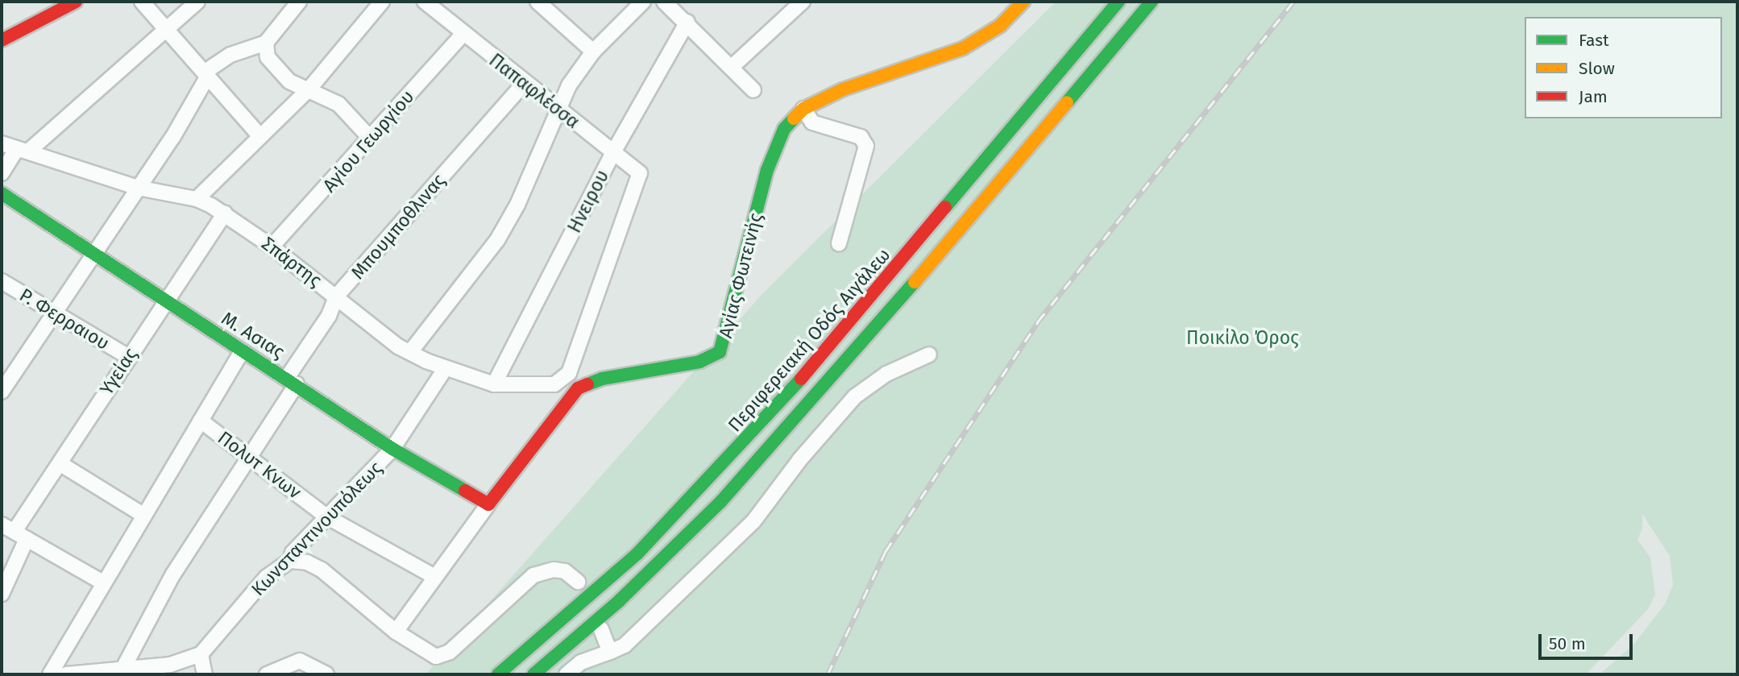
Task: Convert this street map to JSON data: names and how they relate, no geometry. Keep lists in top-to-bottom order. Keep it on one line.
{"streets":{"main road":["Αγίας Φωτεινής","Μ. Ασιας","Περιφερειακή Οδός Αιγάλεω"],"street":["Παπαφλέσσα","Αγίου Γεωργίου","Ηνειρου","Μπουμποθλινας","Σπάρτης","Ρ. Φερραιου","Υγείας","Πολυτ Κνων","Κωνσταντινουπόλεως"]},"crossings":[["Παπαφλέσσα","Αγίου Γεωργίου"],["Παπαφλέσσα","Ηνειρου"],["Παπαφλέσσα","Μπουμποθλινας"],["Παπαφλέσσα","Σπάρτης"],["Αγίου Γεωργίου","Σπάρτης"],["Ηνειρου","Σπάρτης"],["Μπουμποθλινας","Σπάρτης"],["Μπουμποθλινας","Μ. Ασιας"],["Μπουμποθλινας","Πολυτ Κνων"],["Σπάρτης","Υγείας"],["Σπάρτης","Κωνσταντινουπόλεως"],["Αγίας Φωτεινής","Μ. Ασιας"],["Αγίας Φωτεινής","Πολυτ Κνων"],["Ρ. Φερραιου","Υγείας"],["Μ. Ασιας","Υγείας"],["Μ. Ασιας","Κωνσταντινουπόλεως"],["Πολυτ Κνων","Κωνσταντινουπόλεως"]],"parks":["Ποικίλο Όρος"],"legend":["Fast","Slow","Jam"],"scale_bar":"50 m"}
